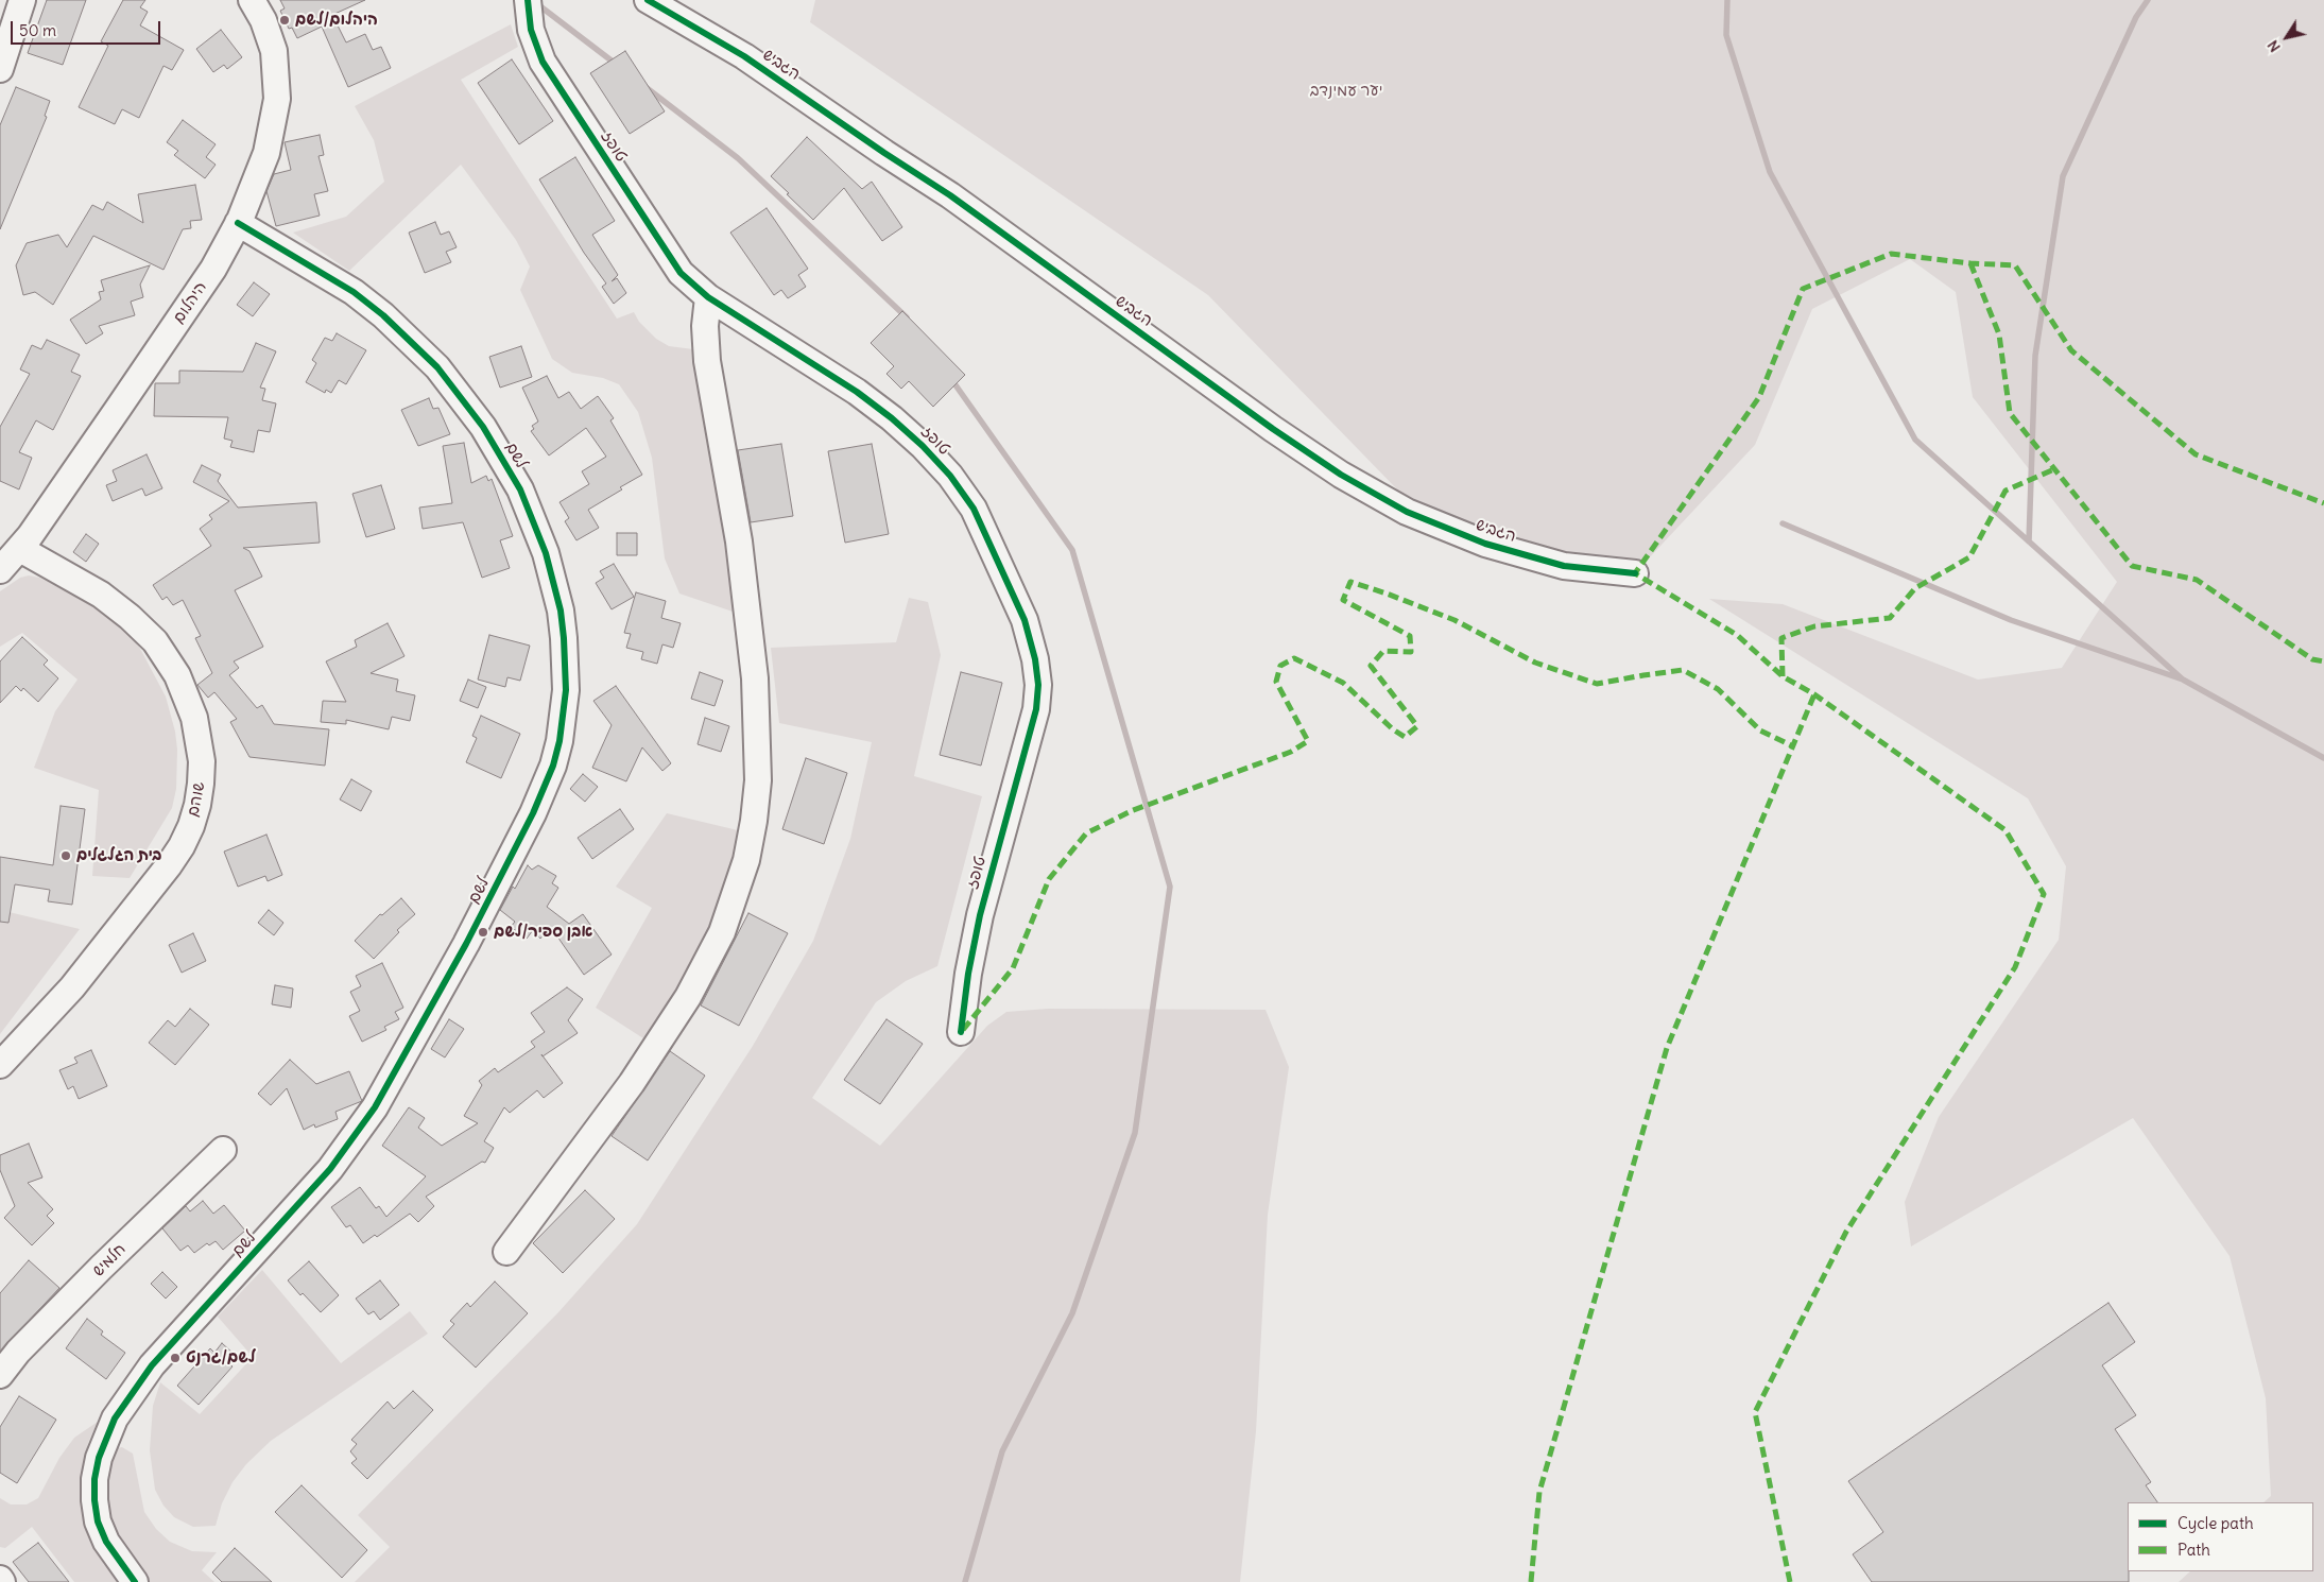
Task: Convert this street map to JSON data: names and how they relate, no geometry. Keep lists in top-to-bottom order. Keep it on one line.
{"streets":{"street":["הגביש","טופז","היהלום","לשם","שוהם","חלמיש"]},"crossings":[["היהלום","לשם"],["היהלום","שוהם"]],"parks":["יער עמינדב"],"places":["היהלום/לשם","בית הגלגלים","אבן ספיר/לשם","לשם/גרנט"],"legend":["Cycle path","Path"],"scale_bar":"50 m","north":"bottom left"}
